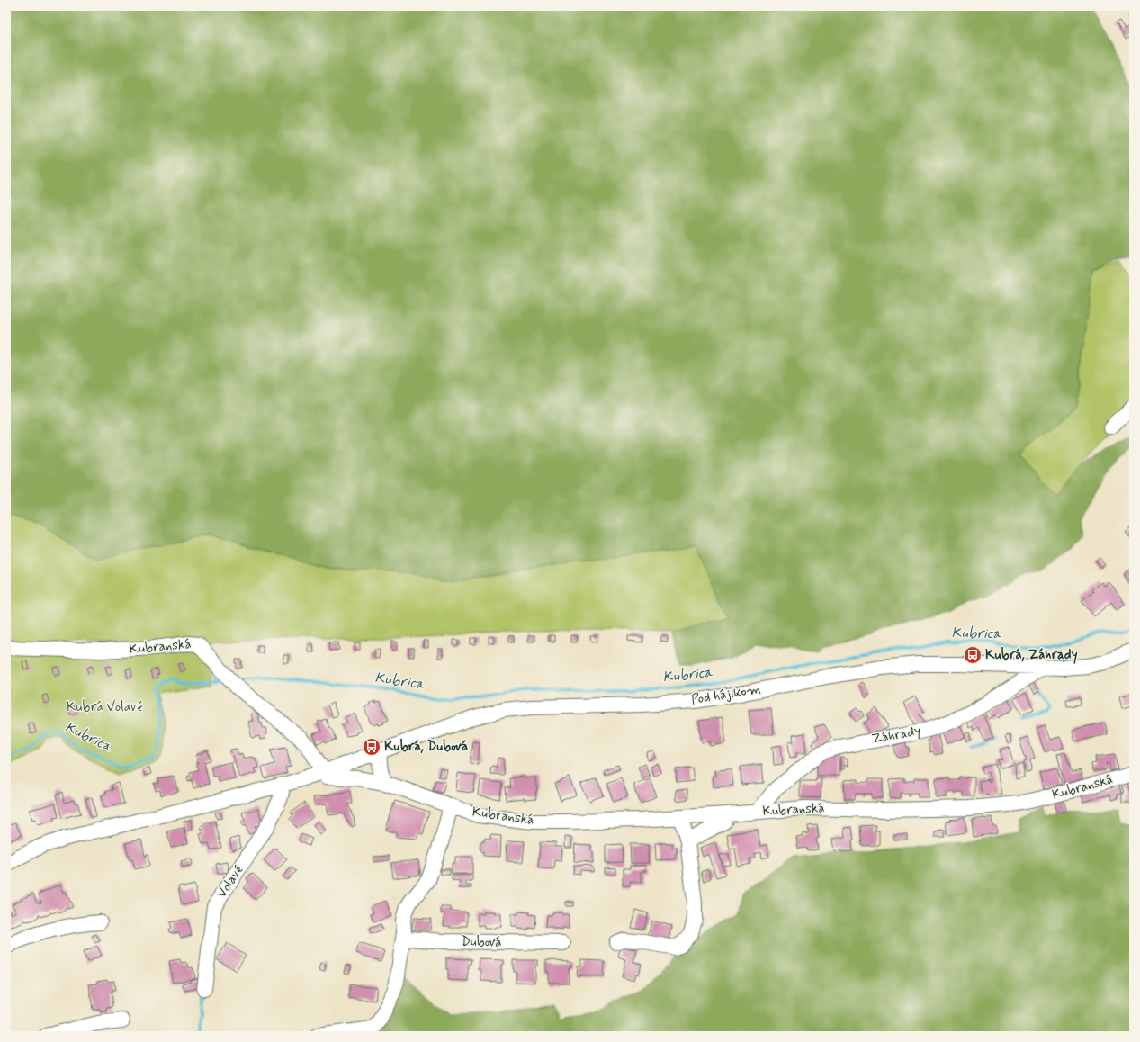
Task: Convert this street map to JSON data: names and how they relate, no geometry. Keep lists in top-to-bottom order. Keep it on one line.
{"streets":{"street":["Kubranská","Pod hájikom","Záhrady","Volavé","Dubová"]},"crossings":[["Kubranská","Pod hájikom"],["Kubranská","Záhrady"],["Pod hájikom","Záhrady"]],"water":["Kubrica"],"parks":["Kubrá Volavé"],"places":{"bus stop":["Kubrá, Záhrady","Kubrá, Dubová"]}}
